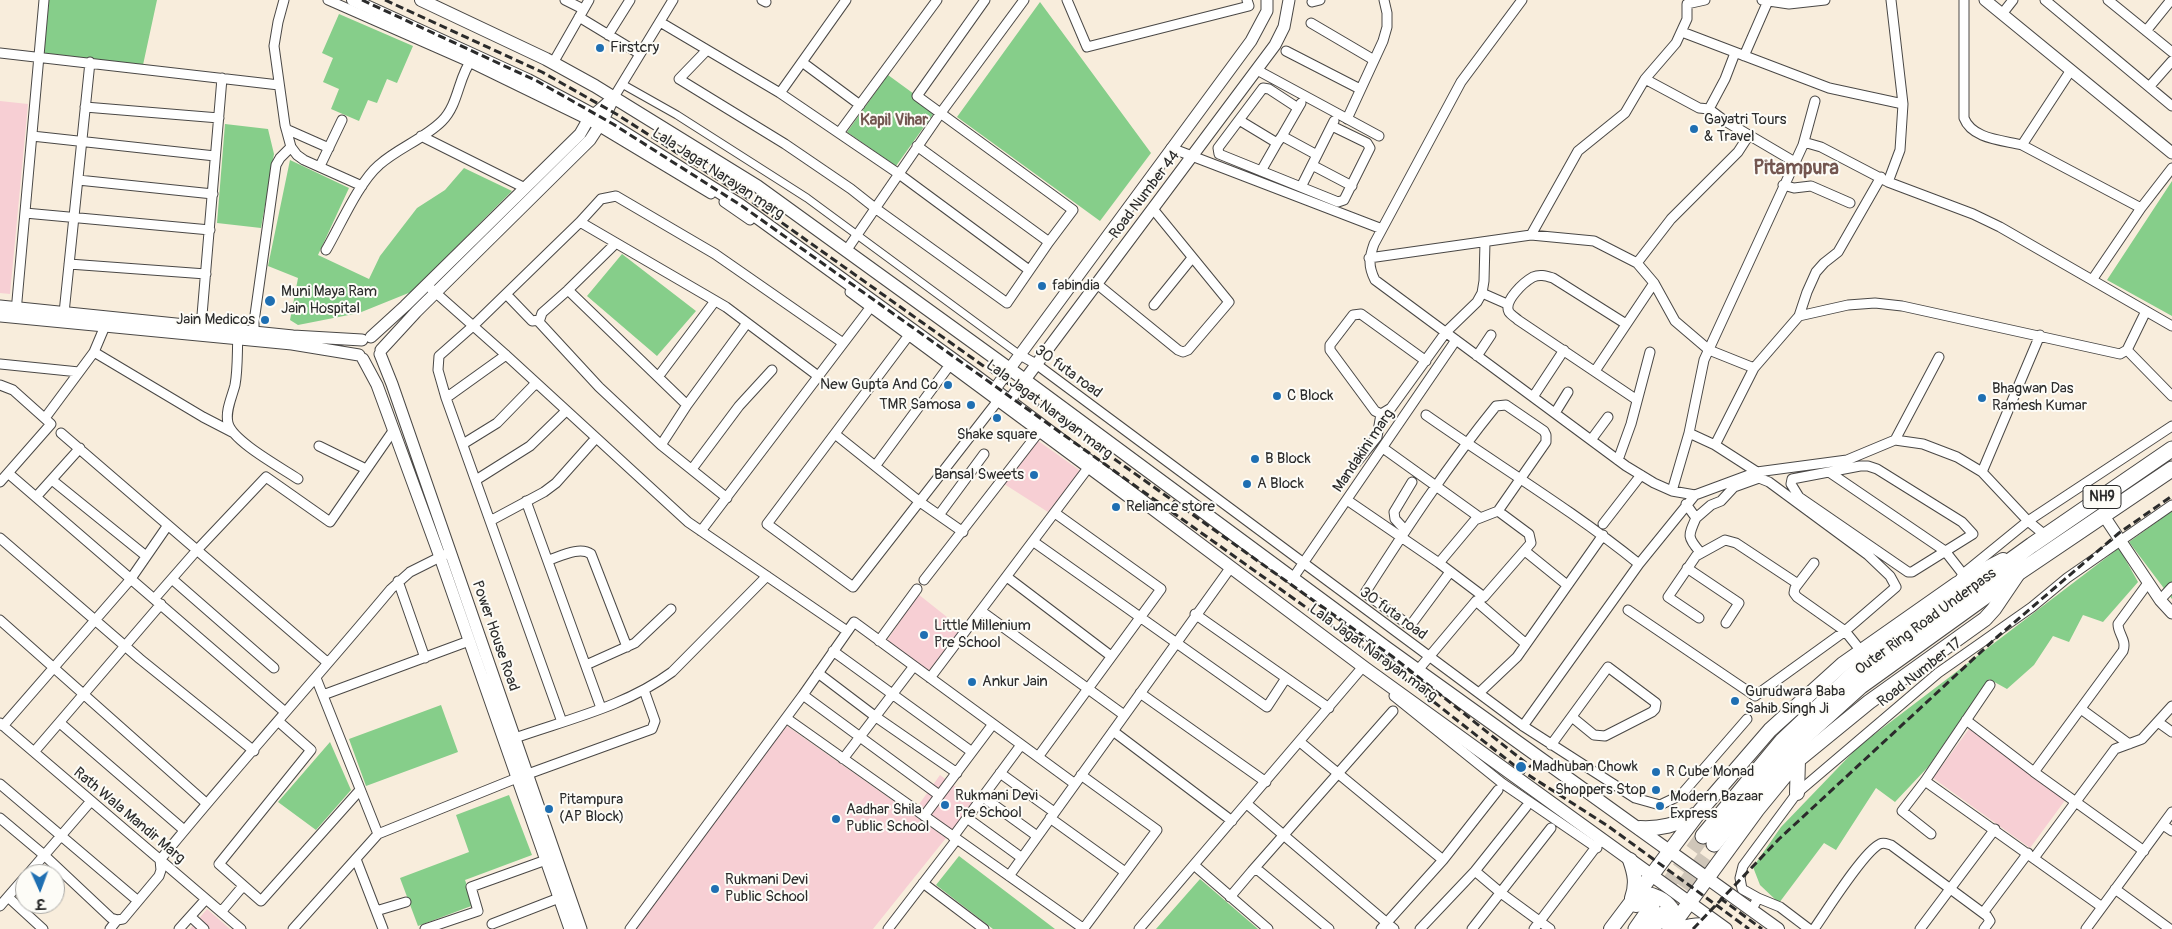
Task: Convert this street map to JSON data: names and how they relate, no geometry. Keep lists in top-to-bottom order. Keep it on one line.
{"streets":{"highway":["NH9","Outer Ring Road Underpass"],"main road":["Lala Jagat Narayan marg"],"street":["Road Number 44","30 futa road","Mandakini marg","Power House Road","Road Number 17","Rath Wala Mandir Marg"]},"crossings":[["Lala Jagat Narayan marg","Road Number 44"],["Lala Jagat Narayan marg","Mandakini marg"],["Lala Jagat Narayan marg","Road Number 17"],["Road Number 44","30 futa road"],["30 futa road","Mandakini marg"],["NH9","Outer Ring Road Underpass"]],"districts":["Kapil Vihar","Pitampura"],"places":["Firstcry","Gayatri Tours & Travel","fabindia","Muni Maya Ram Jain Hospital","Jain Medicos","New Gupta And Co","C Block","Bhagwan Das Ramesh Kumar","TMR Samosa","Shake square","B Block","Bansal Sweets","A Block","Reliance store","Little Millenium Pre School","Ankur Jain","Gurudwara Baba Sahib Singh Ji","Madhuban Chowk","R Cube Monad","Shoppers Stop","Rukmani Devi Pre School","Modern Bazaar Express","Pitampura (AP Block)","Aadhar Shila Public School","Rukmani Devi Public School"],"north":"bottom"}
